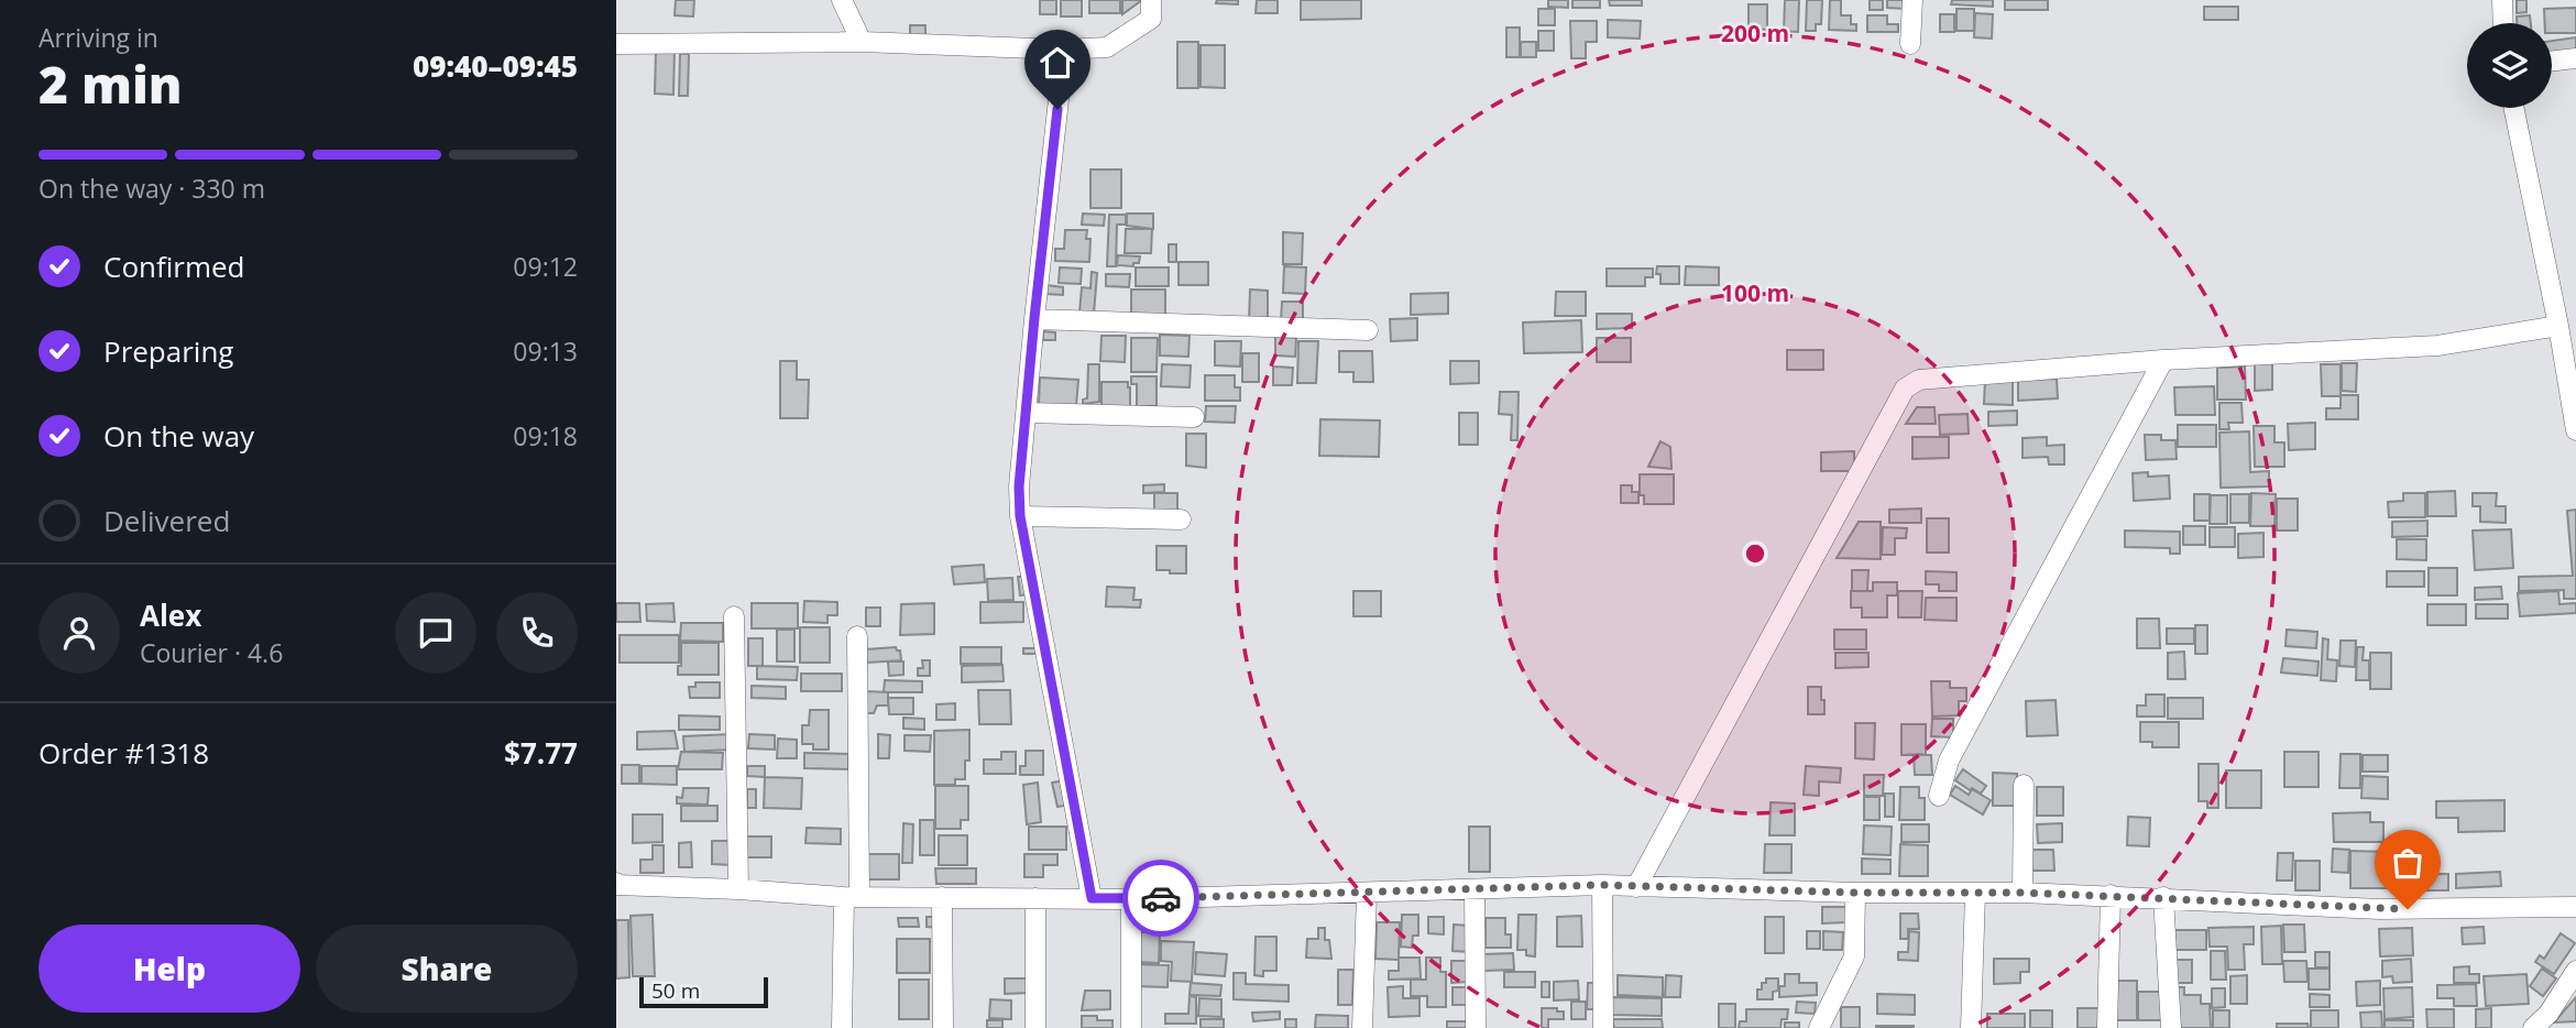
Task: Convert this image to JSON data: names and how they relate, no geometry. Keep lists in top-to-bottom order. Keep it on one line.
{"scale_bar":"50 m","page":{"heading":["2 min","Arriving in","09:40–09:45"],"panel":["Alex","Courier · 4.6","Order #1318","$7.77"],"bar":"On the way · 330 m","list":[["Confirmed","09:12"],["Preparing","09:13"],["On the way","09:18"],"Delivered"],"buttons":["Help","Share"],"scale":"50 m"},"rings":["200 m","100 m"]}
